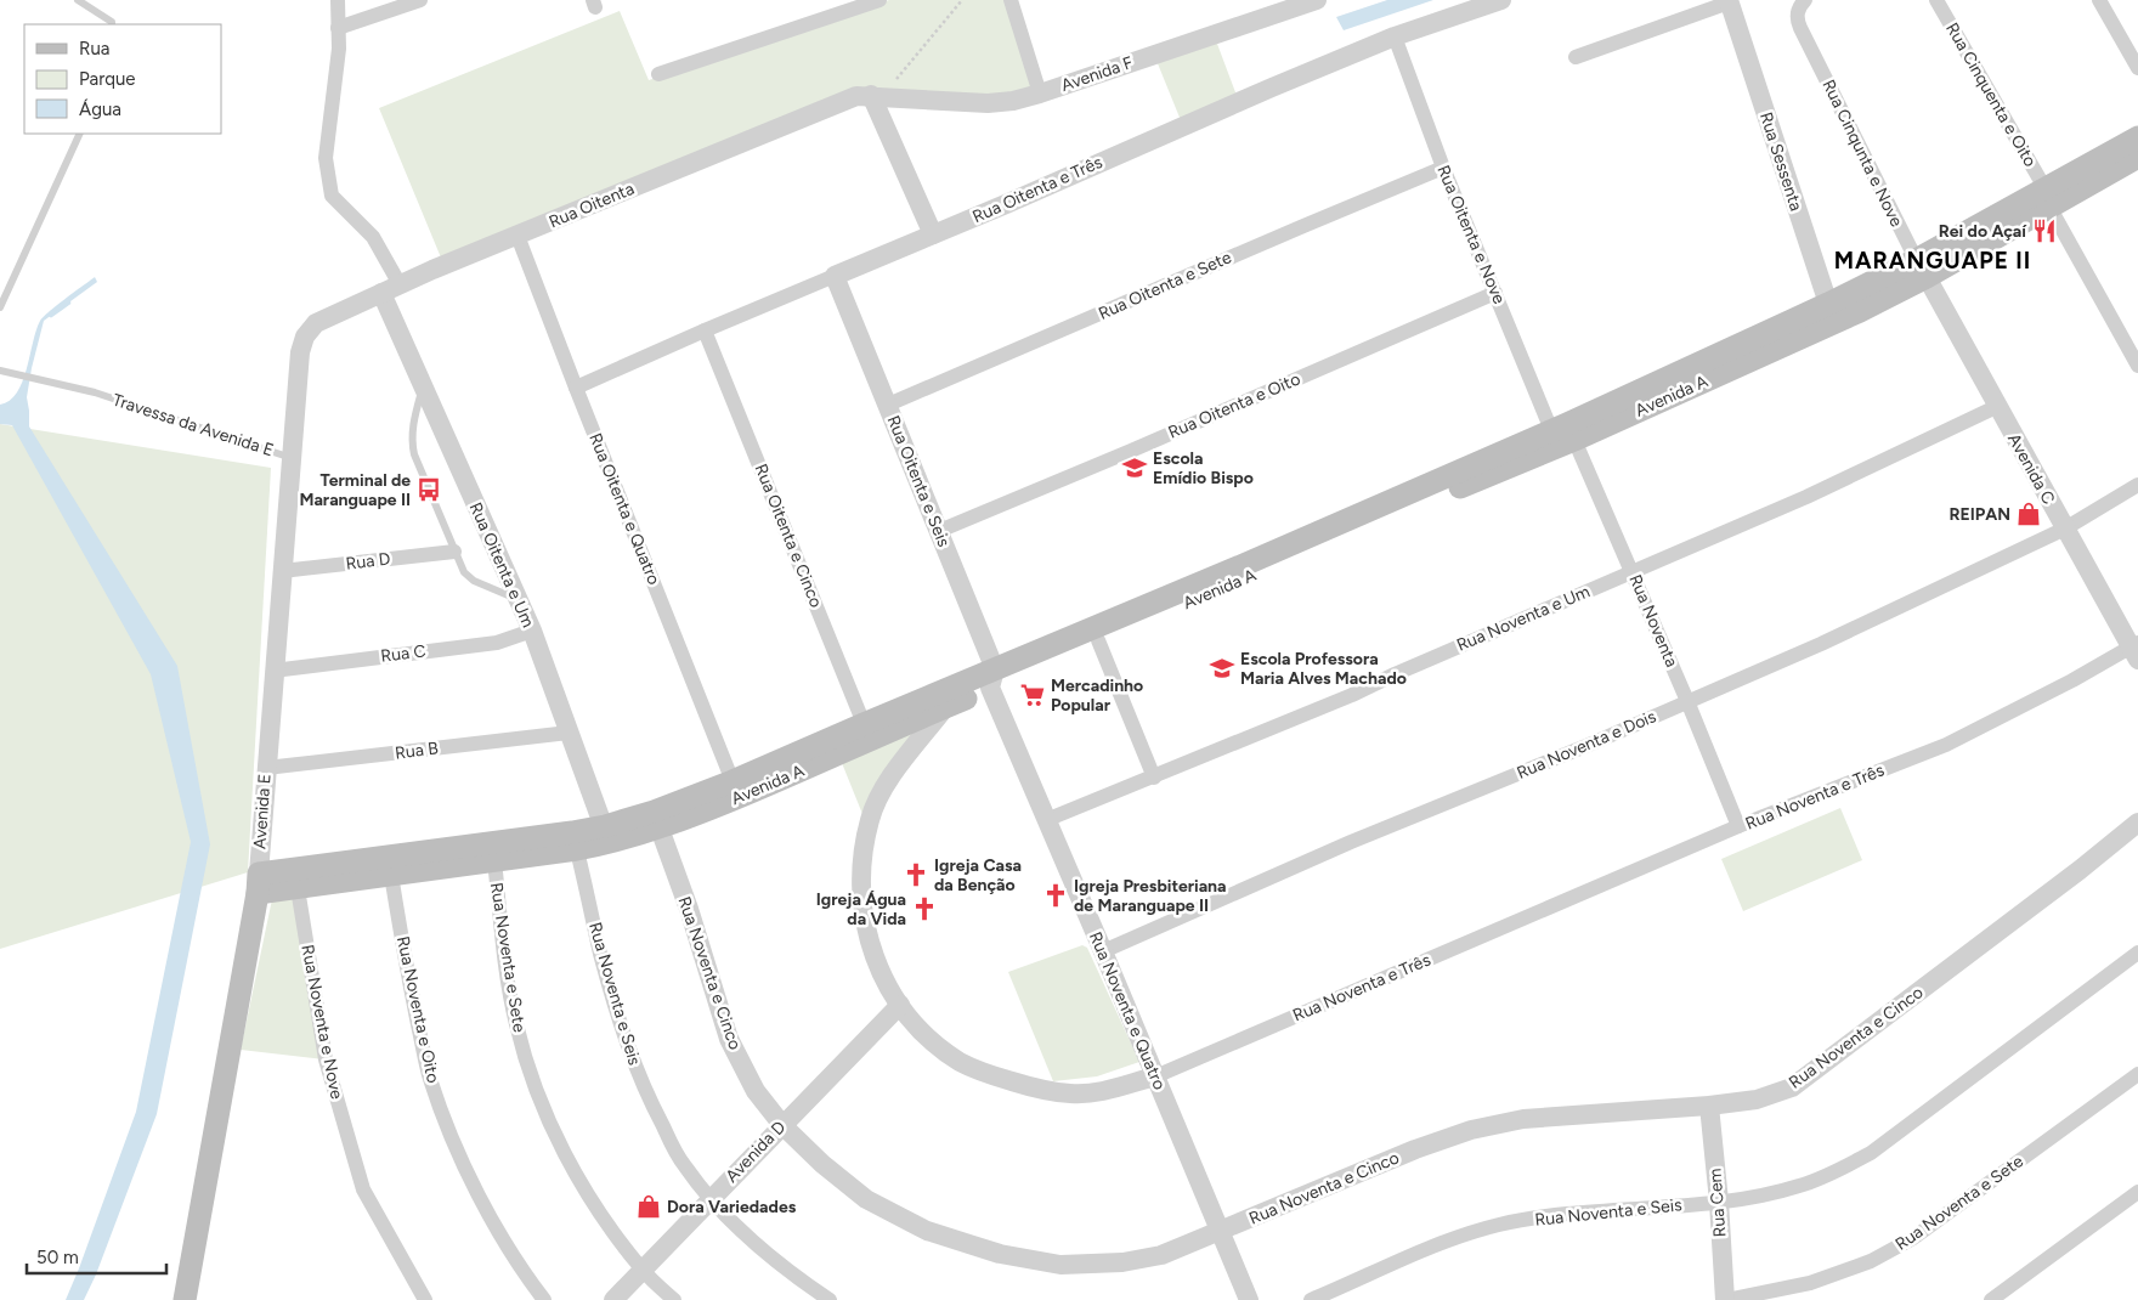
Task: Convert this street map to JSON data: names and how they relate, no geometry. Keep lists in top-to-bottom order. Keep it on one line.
{"streets":{"main road":["Avenida A","Avenida E"],"street":["Avenida F","Rua Cinquenta e Oito","Rua Cinqunta e Nove","Rua Sessenta","Rua Oitenta e Três","Rua Oitenta","Rua Oitenta e Nove","Rua Oitenta e Sete","Rua Oitenta e Oito","Avenida C","Rua Oitenta e Seis","Rua Oitenta e Quatro","Rua Oitenta e Cinco","Rua D","Rua Oitenta e Um","Rua Noventa e Um","Rua Noventa","Rua C","Rua Noventa e Dois","Rua B","Rua Noventa e Três","Rua Noventa e Sete","Rua Noventa e Cinco","Rua Noventa e Seis","Rua Noventa e Oito","Rua Noventa e Quatro","Rua Noventa e Nove","Avenida D","Rua Cem"],"lane":["Travessa da Avenida E"]},"crossings":[["Avenida F","Rua Oitenta"],["Rua Cinquenta e Oito","Avenida A"],["Rua Cinqunta e Nove","Avenida A"],["Rua Cinqunta e Nove","Avenida C"],["Rua Sessenta","Avenida A"],["Rua Oitenta e Três","Rua Oitenta e Nove"],["Rua Oitenta e Três","Rua Oitenta e Seis"],["Rua Oitenta e Três","Rua Oitenta e Quatro"],["Rua Oitenta e Três","Rua Oitenta e Cinco"],["Rua Oitenta","Rua Oitenta e Quatro"],["Rua Oitenta","Rua Oitenta e Um"],["Rua Oitenta","Avenida E"],["Rua Oitenta e Nove","Rua Oitenta e Sete"],["Rua Oitenta e Nove","Avenida A"],["Rua Oitenta e Nove","Rua Oitenta e Oito"],["Rua Oitenta e Sete","Rua Oitenta e Seis"],["Avenida A","Avenida C"],["Avenida A","Rua Oitenta e Seis"],["Avenida A","Rua Oitenta e Quatro"],["Avenida A","Rua Oitenta e Cinco"],["Avenida A","Rua Oitenta e Um"],["Avenida A","Rua Noventa"],["Avenida A","Rua Noventa e Três"],["Avenida A","Avenida E"],["Avenida A","Rua Noventa e Sete"],["Avenida A","Rua Noventa e Cinco"],["Avenida A","Rua Noventa e Seis"],["Avenida A","Rua Noventa e Oito"],["Avenida A","Rua Noventa e Quatro"],["Avenida A","Rua Noventa e Nove"],["Rua Oitenta e Oito","Rua Oitenta e Seis"],["Travessa da Avenida E","Avenida E"],["Avenida C","Rua Noventa e Um"],["Avenida C","Rua Noventa e Dois"],["Avenida C","Rua Noventa e Três"],["Rua Oitenta e Seis","Rua Noventa e Quatro"],["Rua D","Avenida E"],["Rua Oitenta e Um","Rua C"],["Rua Oitenta e Um","Rua B"],["Rua Noventa e Um","Rua Noventa"],["Rua Noventa e Um","Rua Noventa e Quatro"],["Rua Noventa","Rua Noventa e Dois"],["Rua Noventa","Rua Noventa e Três"],["Rua C","Avenida E"],["Rua Noventa e Dois","Rua Noventa e Quatro"],["Rua B","Avenida E"],["Rua Noventa e Três","Rua Noventa e Quatro"],["Rua Noventa e Três","Avenida D"],["Rua Noventa e Sete","Avenida D"],["Rua Noventa e Sete","Rua Cem"],["Rua Noventa e Cinco","Rua Noventa e Quatro"],["Rua Noventa e Cinco","Avenida D"],["Rua Noventa e Cinco","Rua Cem"],["Rua Noventa e Seis","Avenida D"],["Rua Noventa e Seis","Rua Cem"]],"districts":["MARANGUAPE II"],"places":{"restaurant":["Rei do Açaí"],"school or university":["Escola Emídio Bispo","Escola Professora Maria Alves Machado"],"bus stop":["Terminal de Maranguape II"],"shop":["REIPAN","Dora Variedades"],"supermarket":["Mercadinho Popular"],"church":["Igreja Casa da Benção","Igreja Presbiteriana de Maranguape II","Igreja Água da Vida"]},"legend":["Rua","Parque","Água"],"scale_bar":"50 m"}
